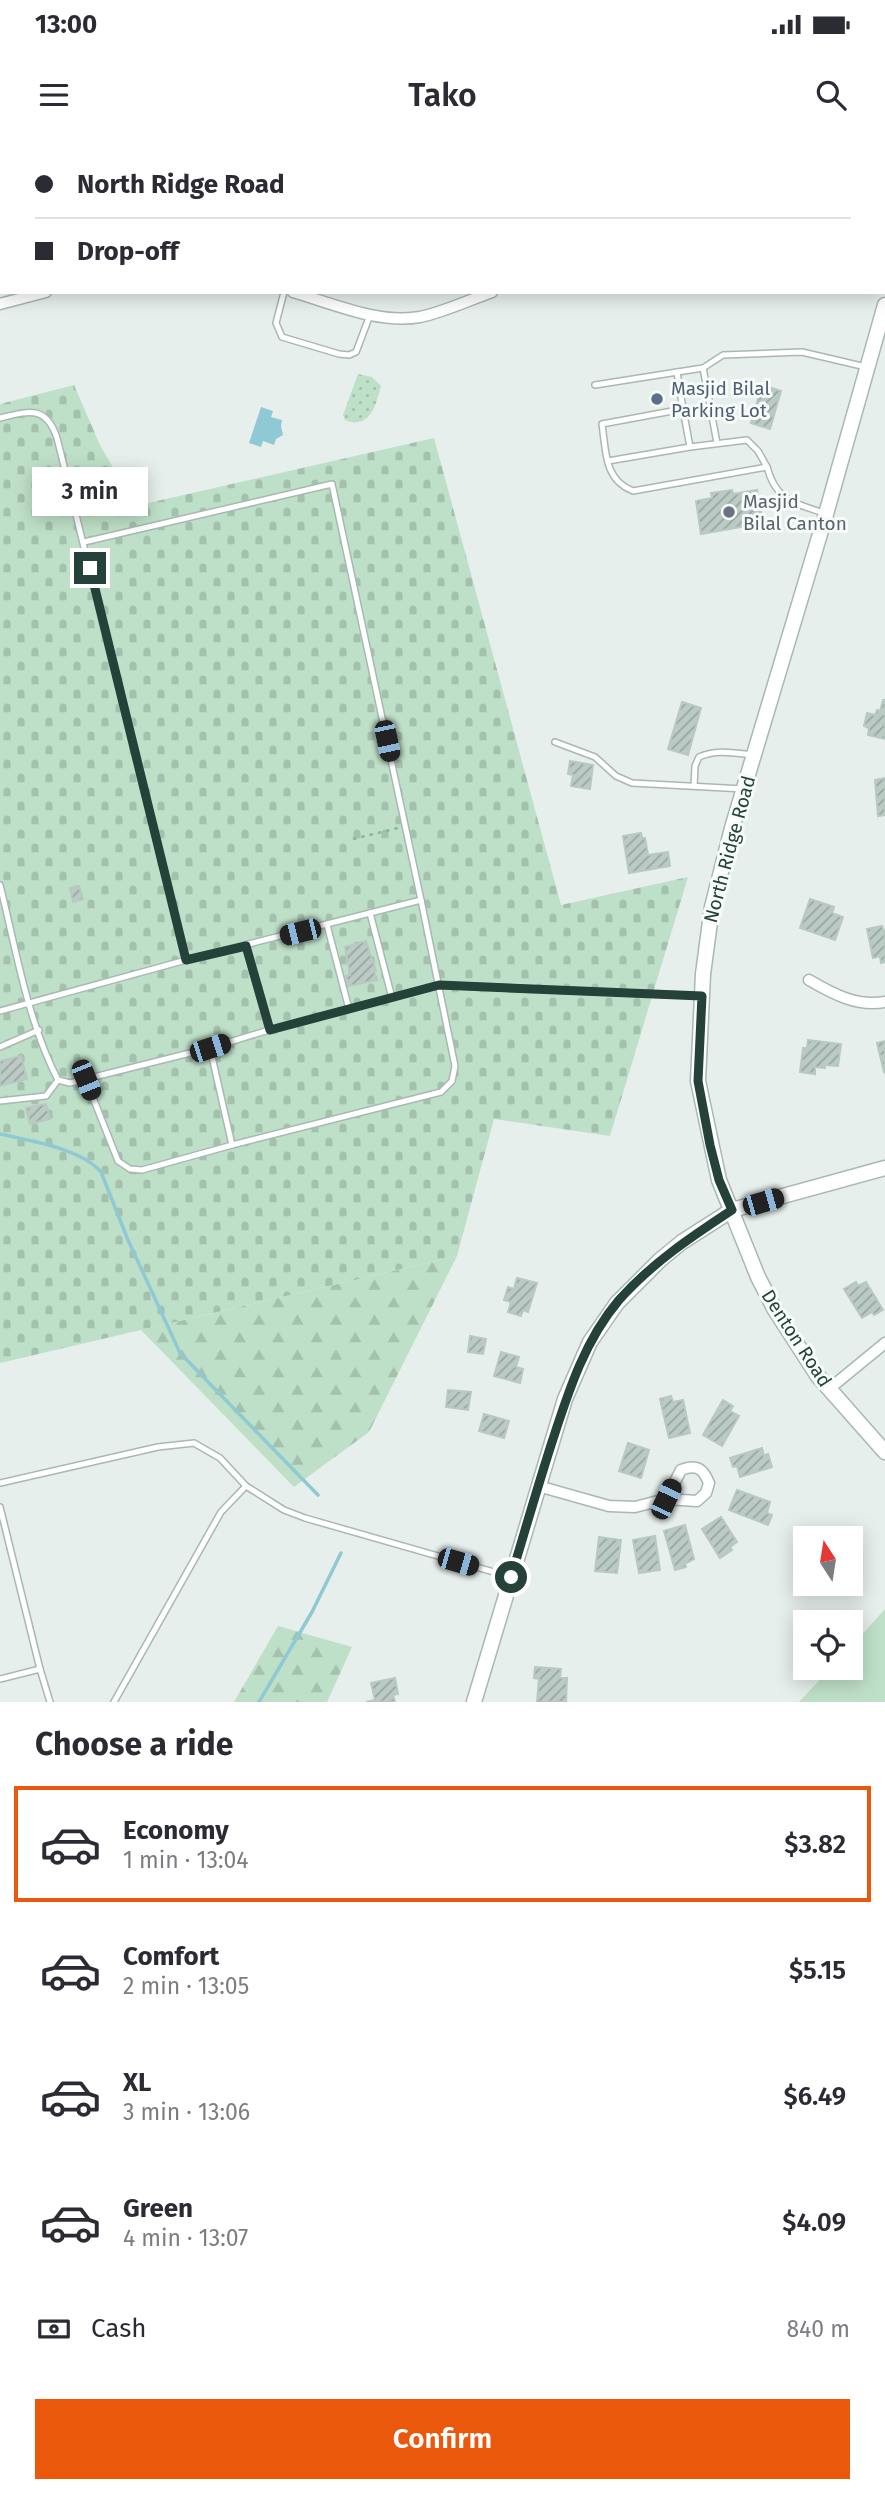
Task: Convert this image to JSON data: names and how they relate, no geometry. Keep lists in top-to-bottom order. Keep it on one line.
{"streets":{"street":["North Ridge Road","Denton Road"]},"crossings":[["North Ridge Road","Denton Road"]],"places":["Masjid Bilal Parking Lot","Masjid Bilal Canton"],"north":"top","page":{"status":"13:00","header":"Tako","banner":["North Ridge Road","Drop-off"],"bubble":"3 min","heading":"Choose a ride","list":[{"name":"Economy","note":"1 min · 13:04","value":"$3.82"},{"name":"Comfort","note":"2 min · 13:05","value":"$5.15"},{"name":"XL","note":"3 min · 13:06","value":"$6.49"},{"name":"Green","note":"4 min · 13:07","value":"$4.09"}],"pay":["Cash","840 m"],"buttons":"Confirm"}}
